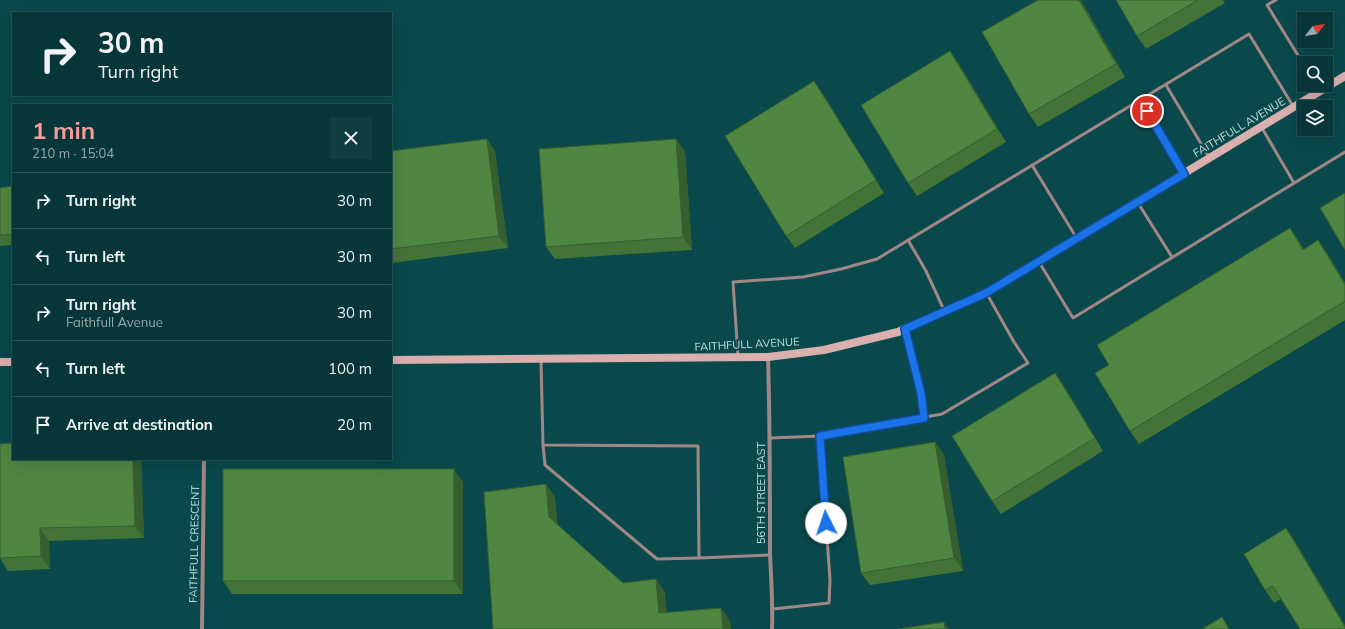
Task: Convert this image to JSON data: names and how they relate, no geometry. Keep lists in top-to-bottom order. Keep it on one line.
{"streets":{"street":["FAITHFULL AVENUE","56TH STREET EAST","FAITHFULL CRESCENT"]},"crossings":[["FAITHFULL AVENUE","56TH STREET EAST"]],"north":"top right","page":{"turn":["30 m","Turn right"],"heading":["1 min","210 m · 15:04"],"list":[{"name":"Turn right","value":"30 m"},{"name":"Turn left","value":"30 m"},{"name":"Turn right","note":"Faithfull Avenue","value":"30 m"},{"name":"Turn left","value":"100 m"},{"name":"Arrive at destination","value":"20 m"}]}}
